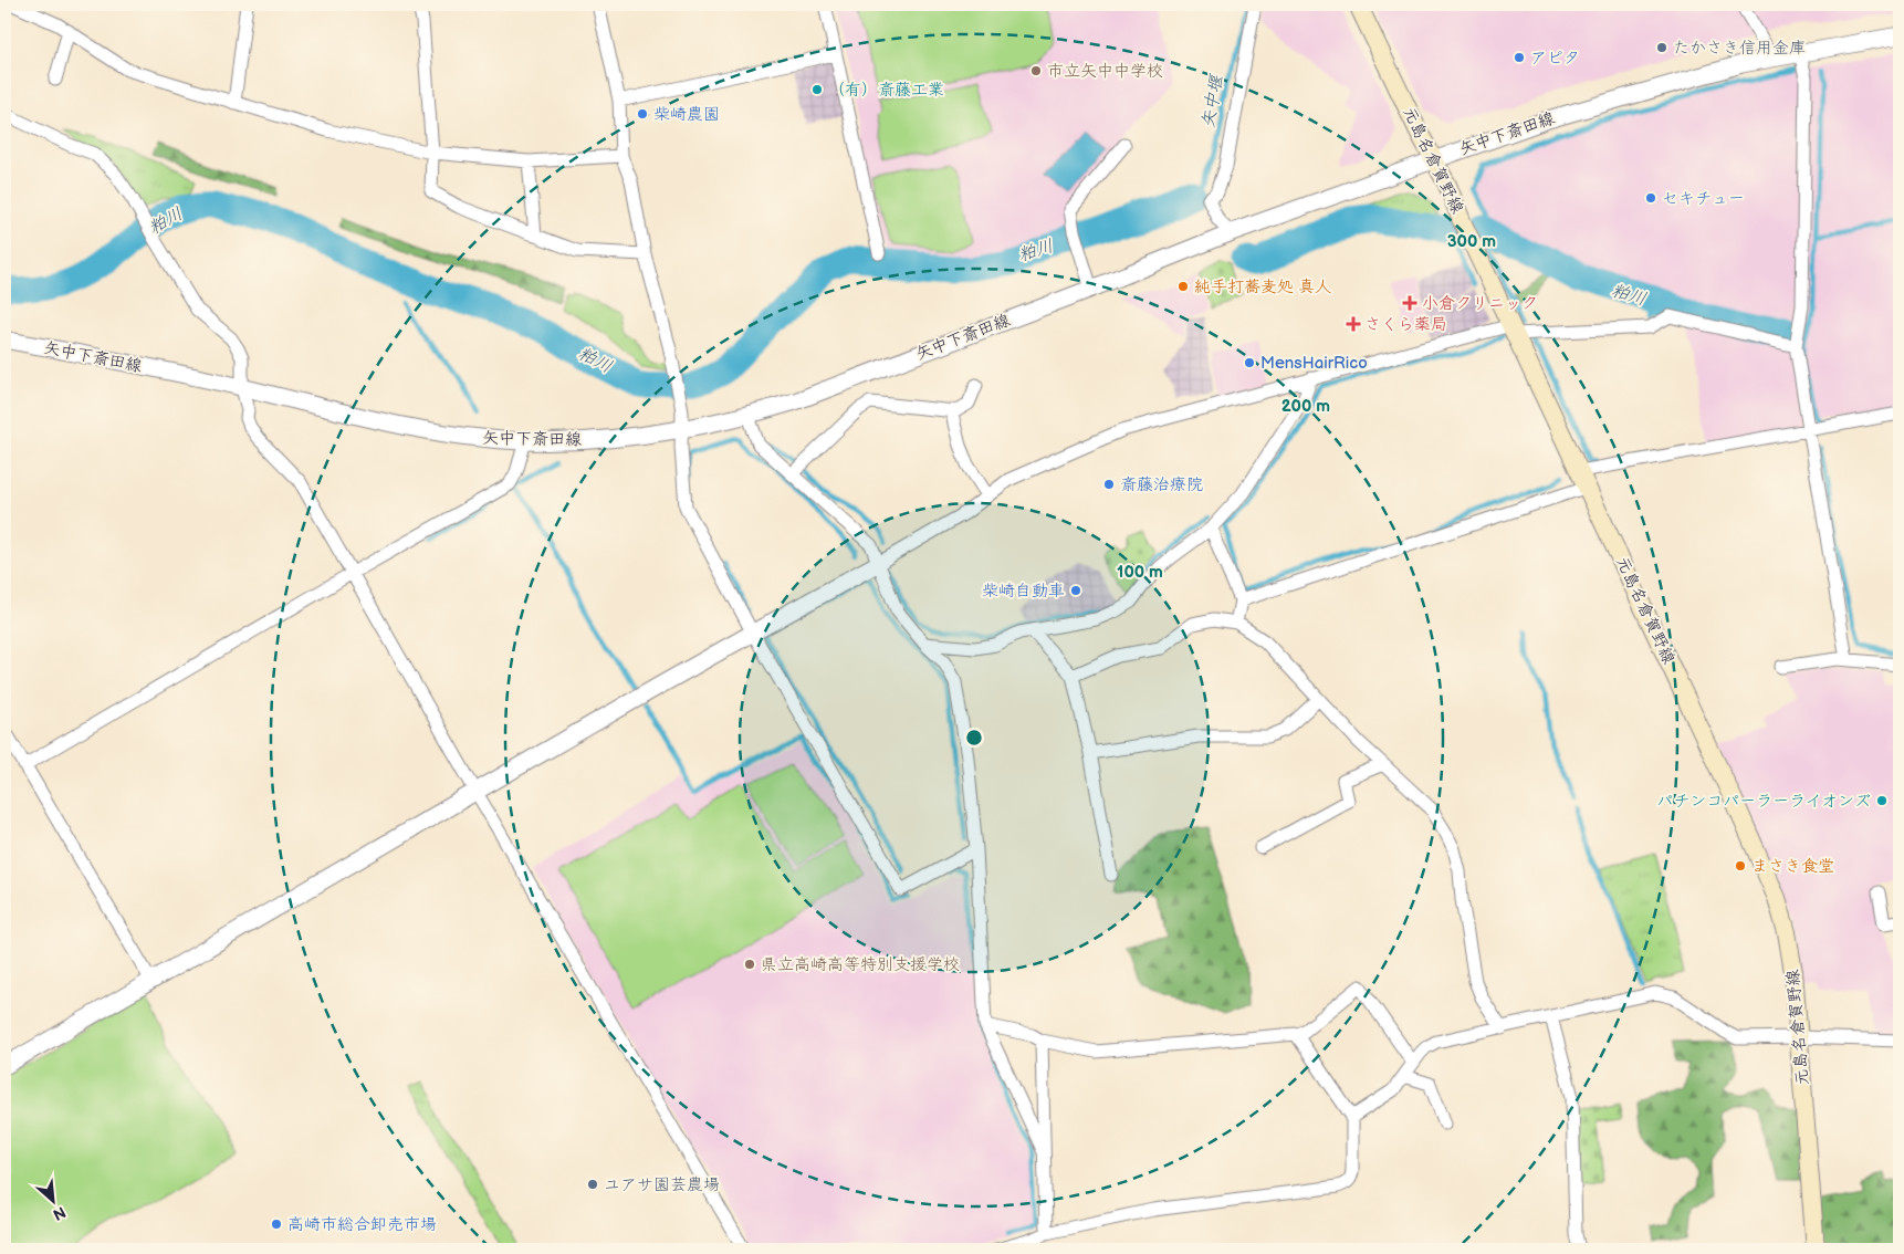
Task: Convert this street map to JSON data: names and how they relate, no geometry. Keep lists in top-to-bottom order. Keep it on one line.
{"streets":{"main road":["元島名倉賀野線"],"street":["矢中下斎田線"]},"crossings":[["矢中下斎田線","元島名倉賀野線"]],"water":["矢中堰","粕川"],"places":{"other":["たかさき信用金庫","アピタ","市立矢中中学校","（有）斎藤工業","柴崎農園","セキチュー","純手打蕎麦処 真人","MensHairRico","斎藤治療院","柴崎自動車","パチンコパーラーライオンズ","まさき食堂","県立高崎高等特別支援学校","ユアサ園芸農場","高崎市総合卸売市場"],"health":["小倉クリニック","さくら薬局"]},"north":"bottom right","rings":["300 m","200 m","100 m"]}
